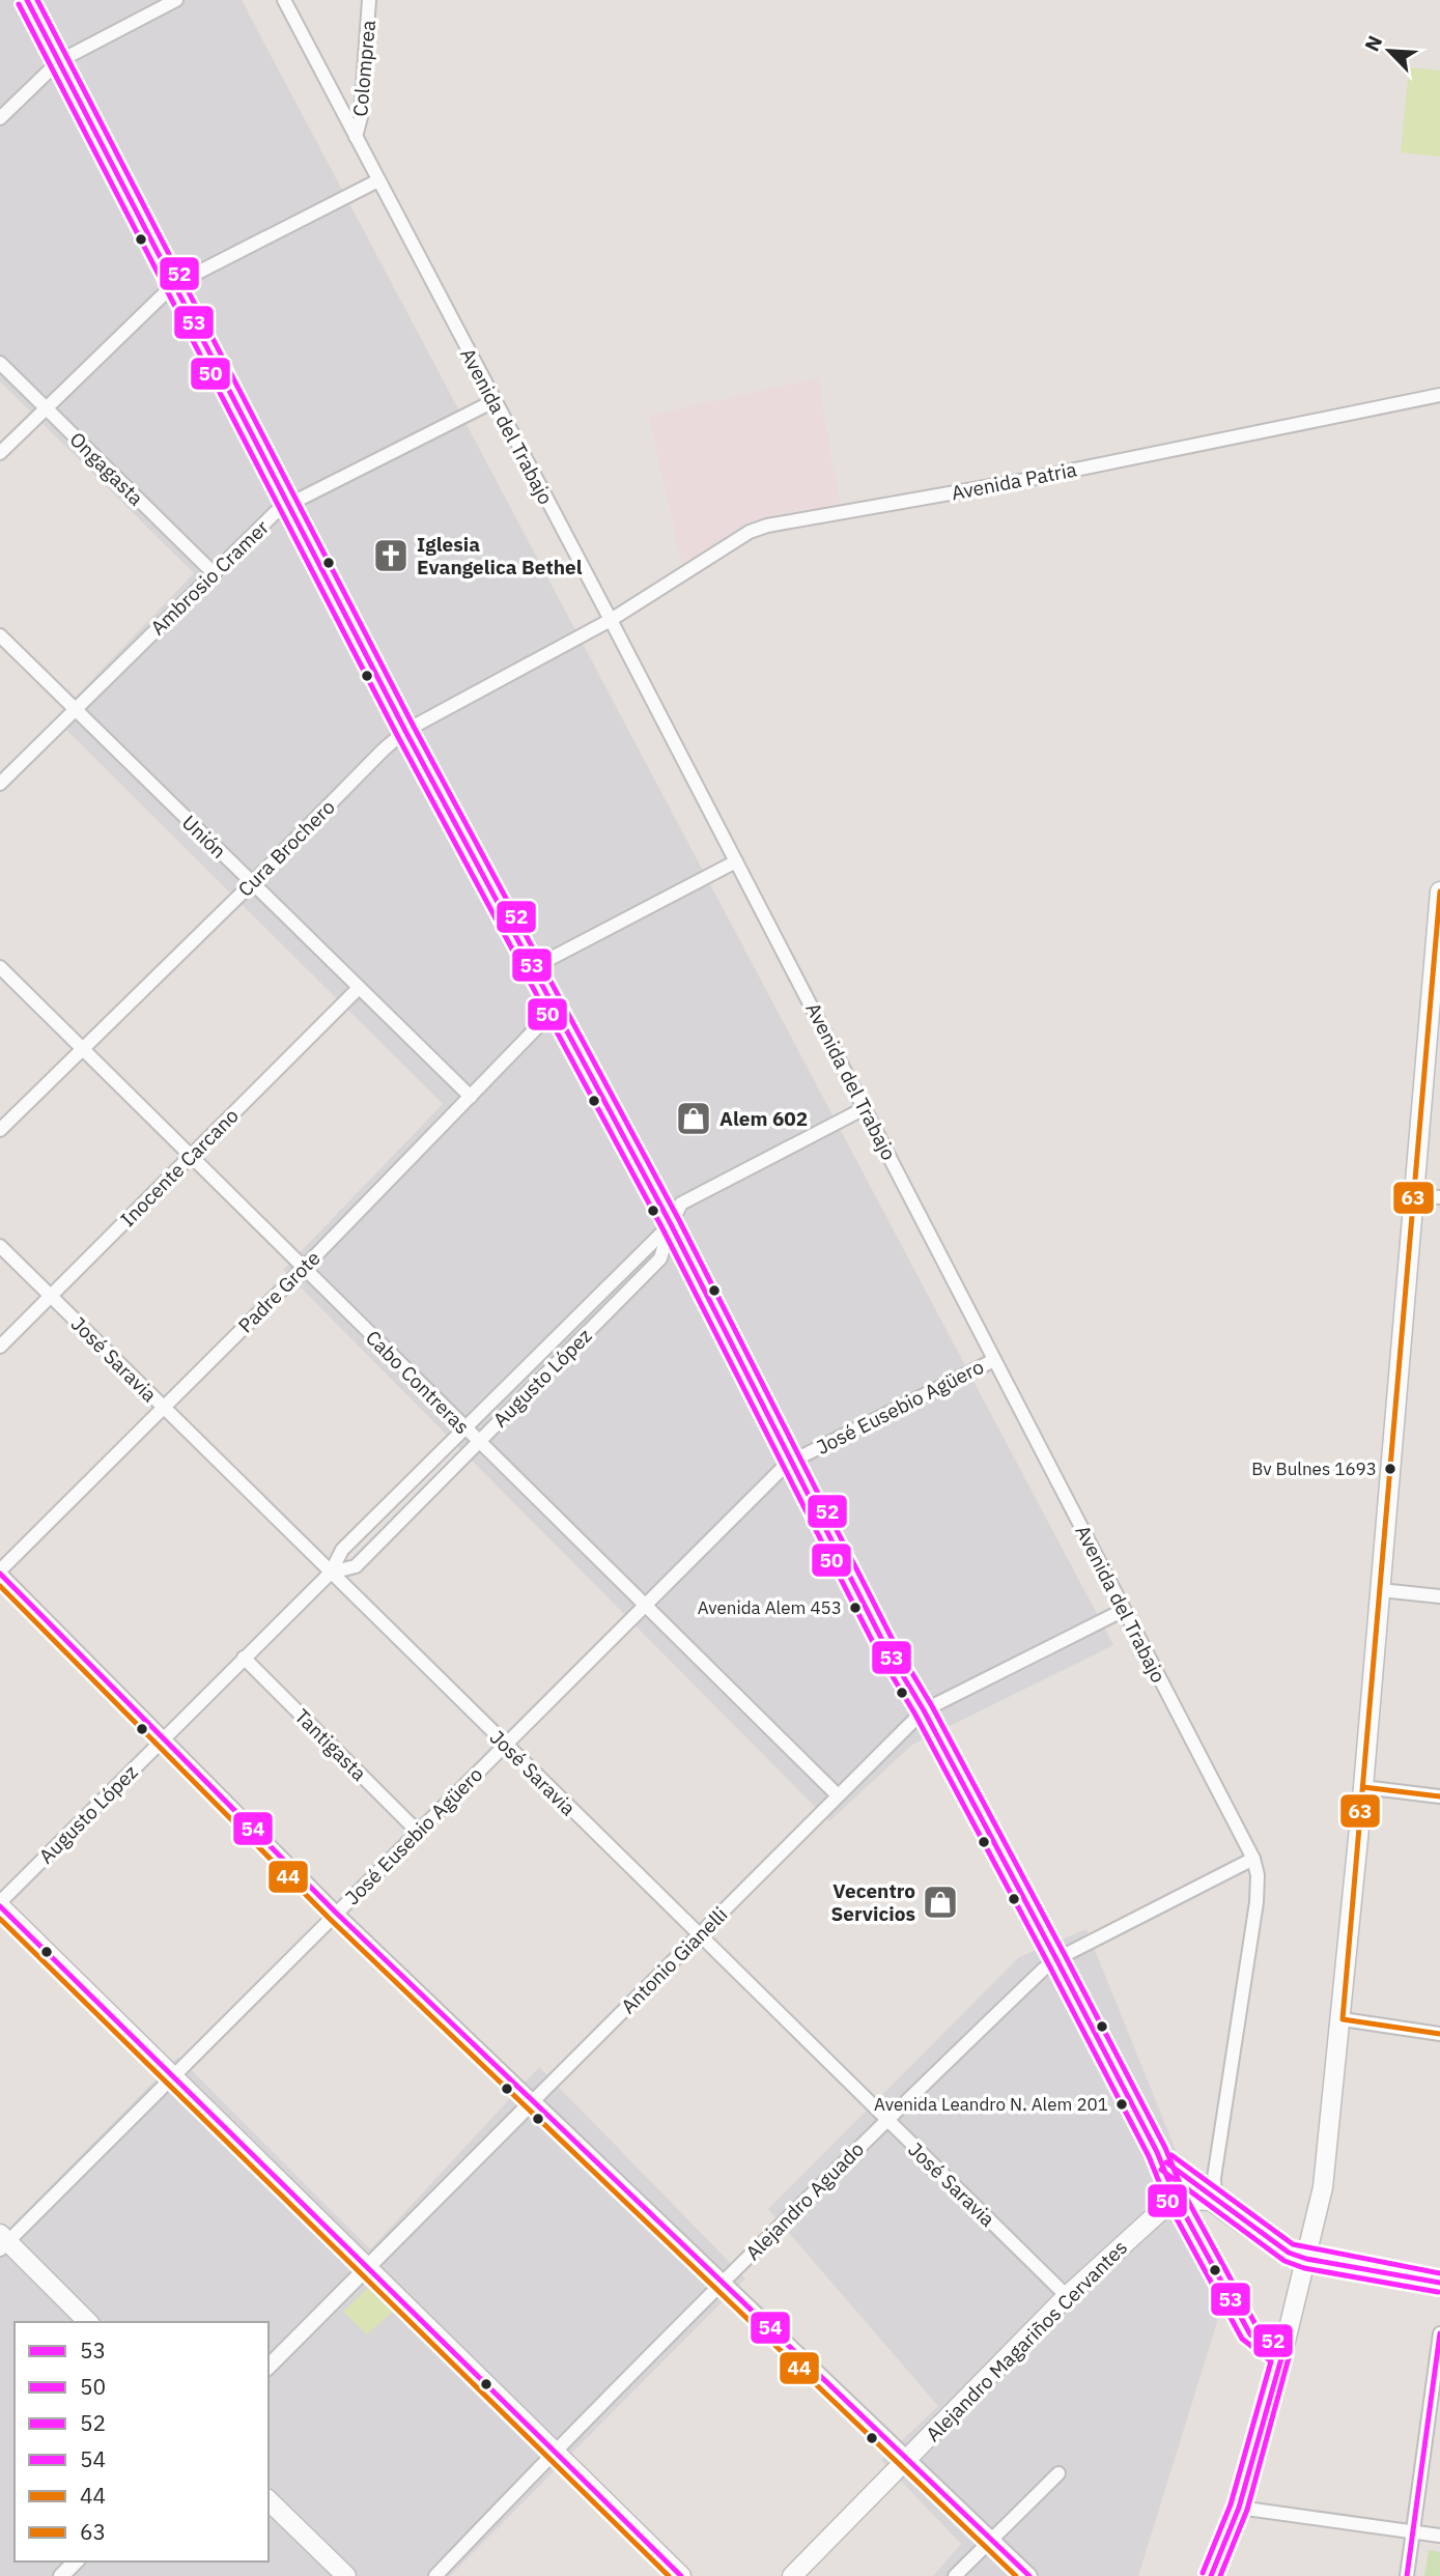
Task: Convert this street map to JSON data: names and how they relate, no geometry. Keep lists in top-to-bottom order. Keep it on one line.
{"streets":{"main road":["Alejandro Magariños Cervantes"],"street":["Colomprea","Avenida del Trabajo","Ongagasta","Avenida Patria","Ambrosio Cramer","Unión","Cura Brochero","Inocente Carcano","Padre Grote","José Saravia","Augusto López","Cabo Contreras","José Eusebio Agüero","Tantigasta","Antonio Gianelli","Alejandro Aguado"]},"crossings":[["Colomprea","Avenida del Trabajo"],["Avenida del Trabajo","Avenida Patria"],["Avenida del Trabajo","Ambrosio Cramer"],["Avenida del Trabajo","Cura Brochero"],["Avenida del Trabajo","Augusto López"],["Avenida del Trabajo","José Eusebio Agüero"],["Avenida del Trabajo","Antonio Gianelli"],["Avenida del Trabajo","Alejandro Aguado"],["Ongagasta","Ambrosio Cramer"],["Avenida Patria","Cura Brochero"],["Ambrosio Cramer","Unión"],["Unión","Cura Brochero"],["Unión","Inocente Carcano"],["Unión","Padre Grote"],["Cura Brochero","Cabo Contreras"],["Inocente Carcano","José Saravia"],["Inocente Carcano","Cabo Contreras"],["Padre Grote","José Saravia"],["Padre Grote","Cabo Contreras"],["José Saravia","Augusto López"],["José Saravia","José Eusebio Agüero"],["José Saravia","Antonio Gianelli"],["José Saravia","Alejandro Aguado"],["José Saravia","Alejandro Magariños Cervantes"],["Augusto López","Cabo Contreras"],["Augusto López","Tantigasta"],["Cabo Contreras","José Eusebio Agüero"],["Cabo Contreras","Antonio Gianelli"],["José Eusebio Agüero","Tantigasta"]],"places":{"church":["Iglesia Evangelica Bethel"],"shop":["Alem 602","Vecentro Servicios"],"other":["Bv Bulnes 1693","Avenida Alem 453","Avenida Leandro N. Alem 201"]},"lines":["transit line 53","transit line 52","transit line 50","transit line 63","transit line 54","transit line 44"],"legend":["53","50","52","54","44","63"],"north":"top left"}
